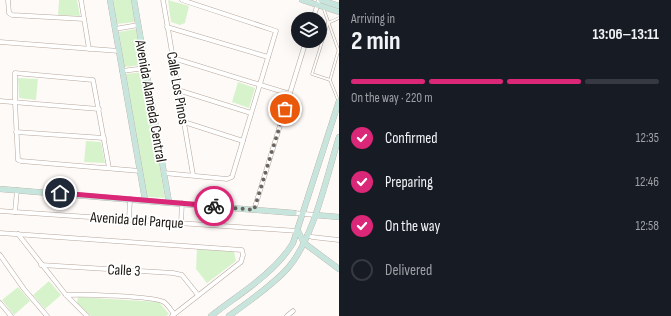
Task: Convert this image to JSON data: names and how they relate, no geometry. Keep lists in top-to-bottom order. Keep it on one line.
{"streets":{"street":["Calle Los Pinos","Avenida Alameda Central","Avenida del Parque","Calle 3"]},"crossings":[["Avenida Alameda Central","Avenida del Parque"]],"page":{"heading":["2 min","Arriving in","13:06–13:11"],"bar":"On the way · 220 m","list":[["Confirmed","12:35"],["Preparing","12:46"],["On the way","12:58"],"Delivered"]}}
